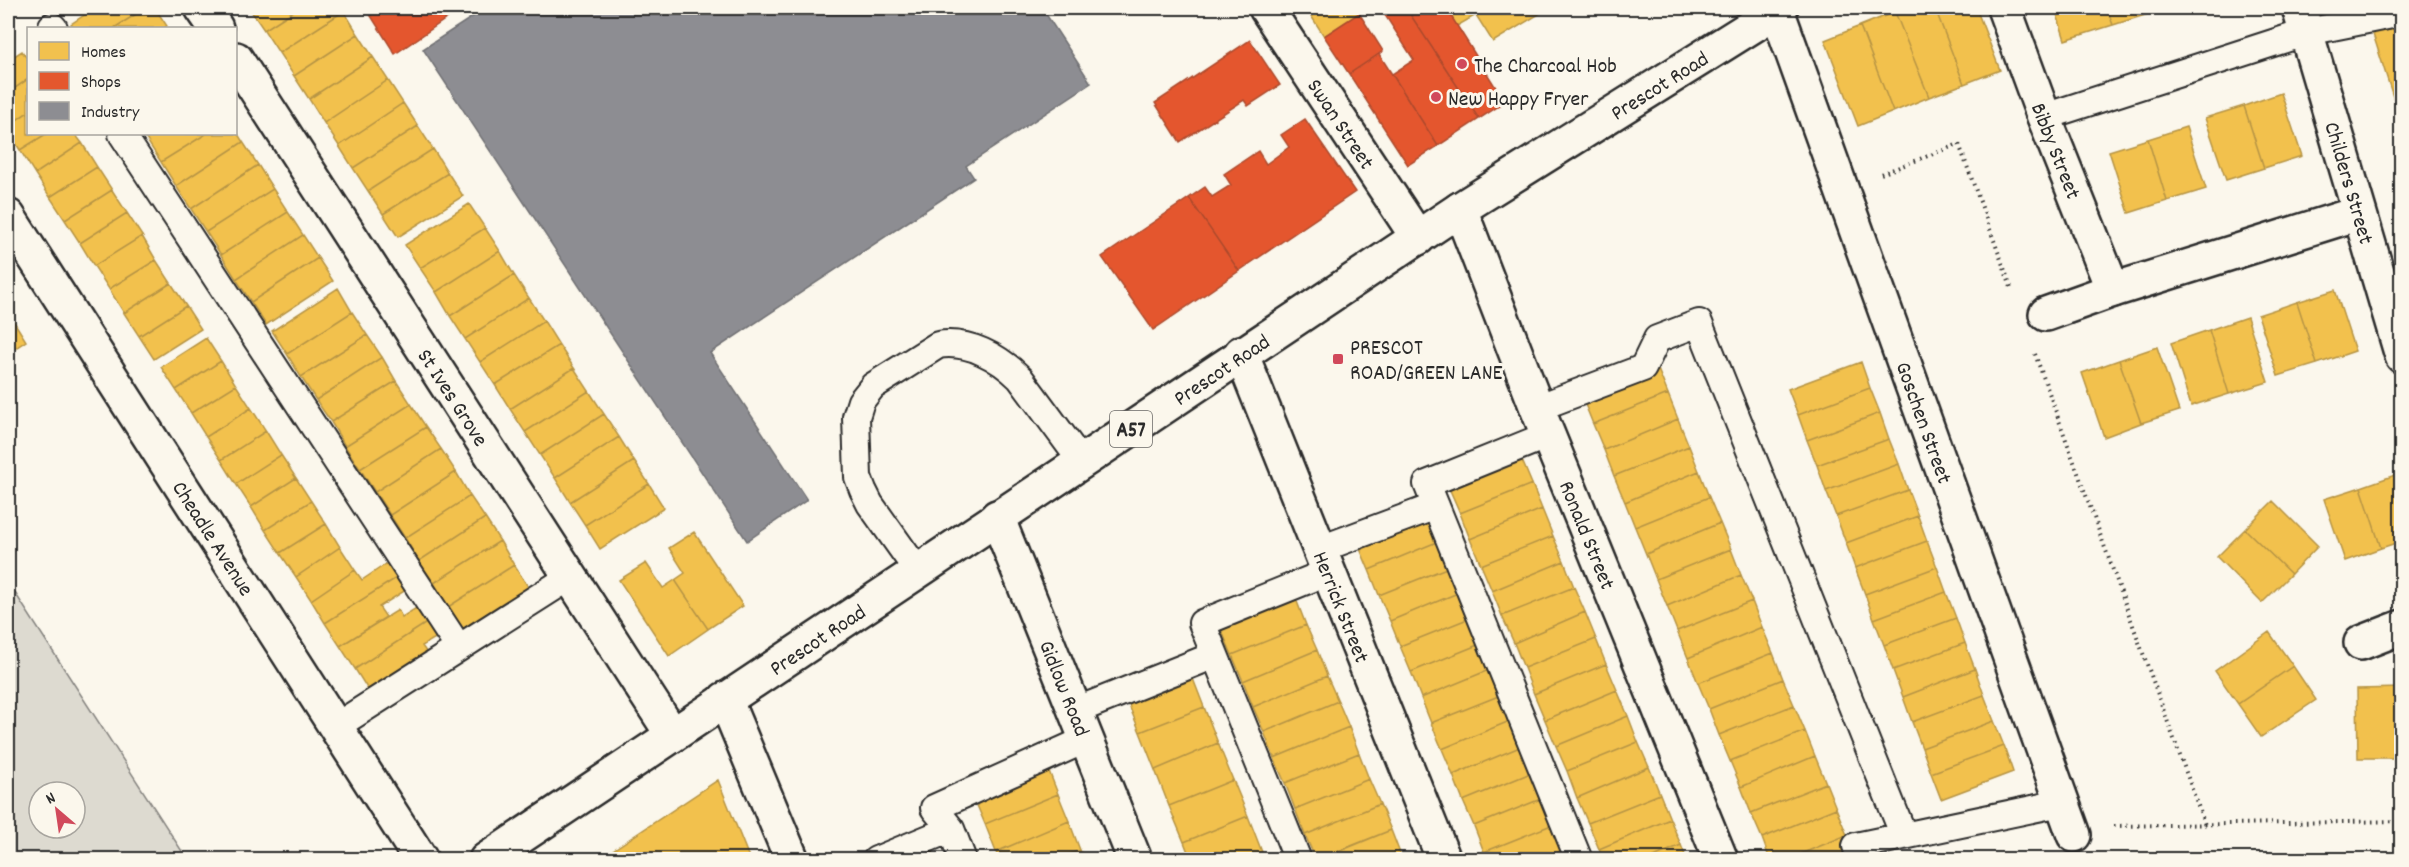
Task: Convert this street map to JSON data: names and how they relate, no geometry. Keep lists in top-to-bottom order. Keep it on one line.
{"streets":{"street":["Prescot Road","Swan Street","Bibby Street","Childers Street","St Ives Grove","Goschen Street","A57","Ronald Street","Cheadle Avenue","Herrick Street","Gidlow Road"]},"crossings":[["Prescot Road","Swan Street"],["Prescot Road","St Ives Grove"],["Prescot Road","Goschen Street"],["Prescot Road","Ronald Street"],["Prescot Road","Herrick Street"],["Prescot Road","Gidlow Road"]],"places":{"other":["The Charcoal Hob","New Happy Fryer"],"transit":["PRESCOT ROAD/GREEN LANE"]},"legend":["Homes","Shops","Industry"],"north":"top left"}
